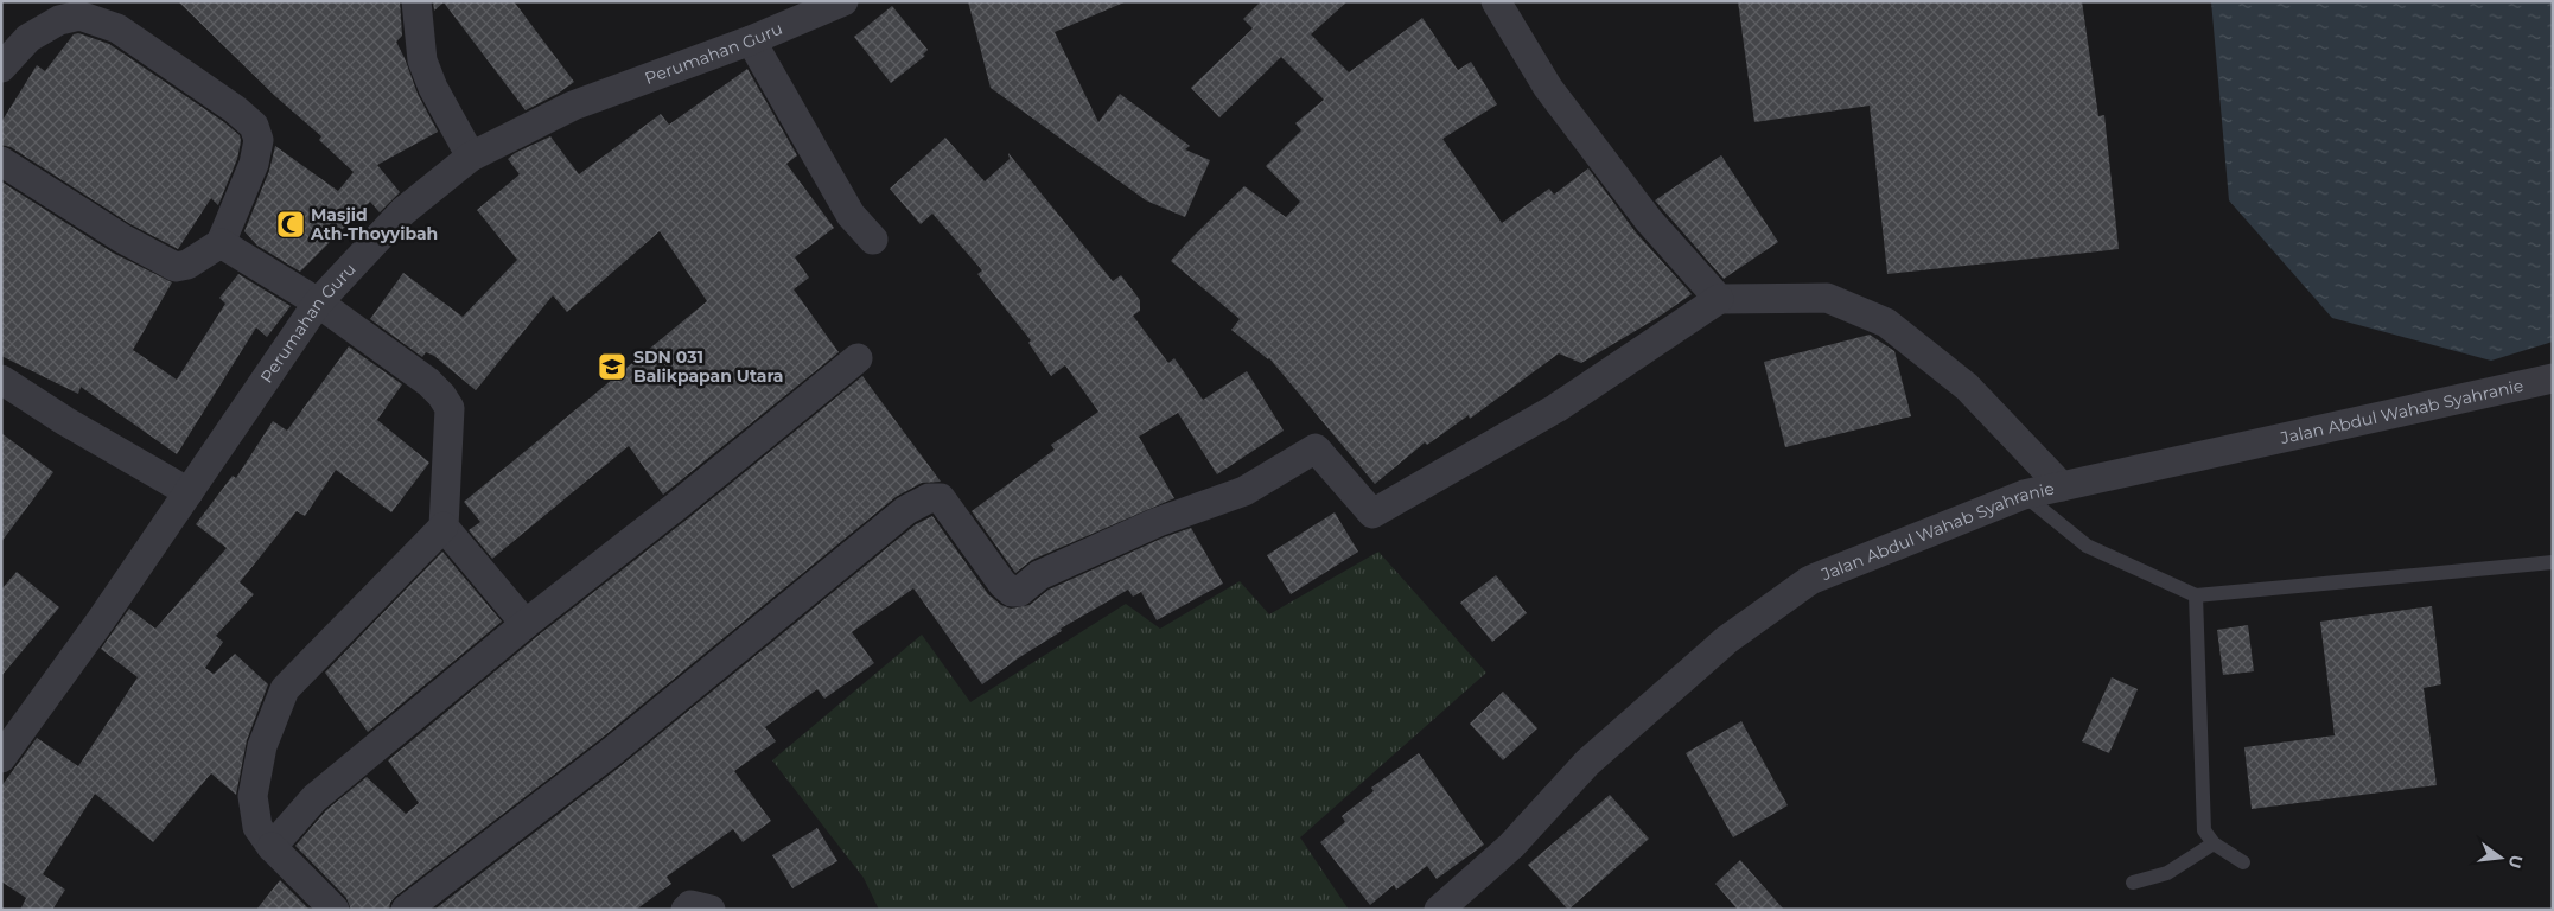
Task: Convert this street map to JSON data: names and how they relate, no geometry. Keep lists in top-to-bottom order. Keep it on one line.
{"streets":{"street":["Perumahan Guru","Jalan Abdul Wahab Syahranie"]},"places":{"mosque":["Masjid Ath-Thoyyibah"],"school or university":["SDN 031 Balikpapan Utara"]},"north":"right"}
